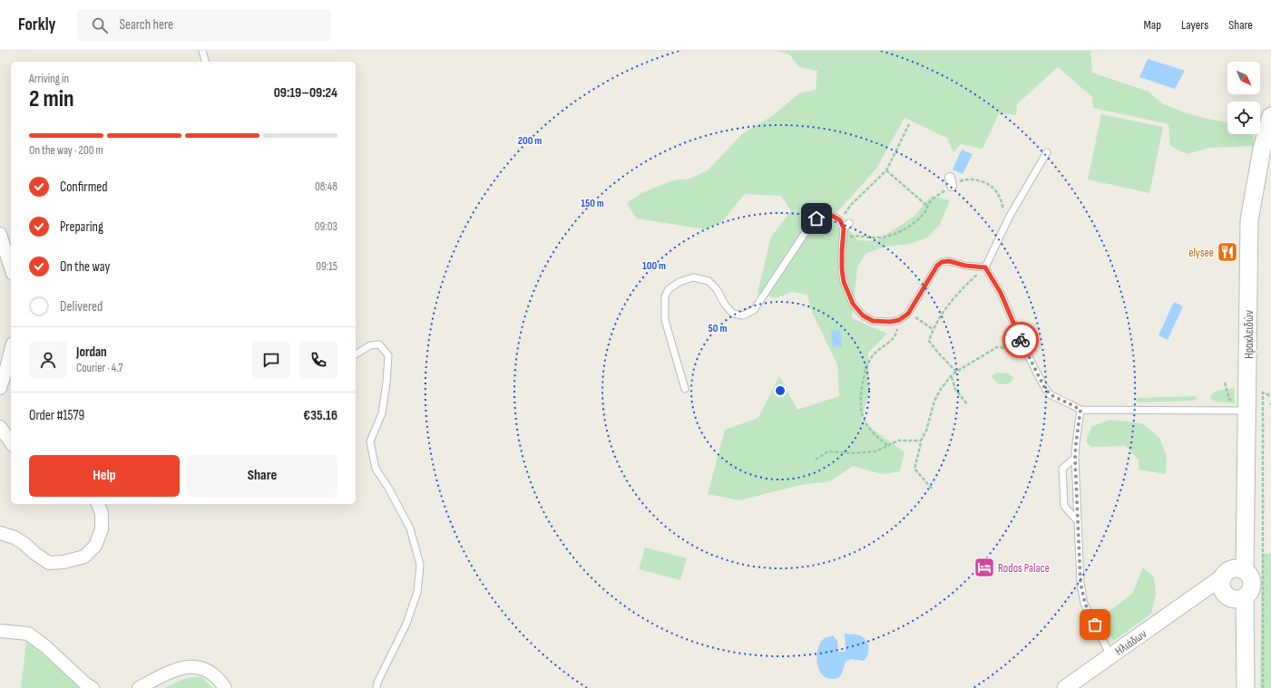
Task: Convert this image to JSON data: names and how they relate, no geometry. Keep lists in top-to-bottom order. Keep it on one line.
{"streets":{"main road":["Ηρακλειδών"],"street":["Ηλιάδων"]},"crossings":[["Ηρακλειδών","Ηλιάδων"]],"places":{"restaurant":["elysee"],"hotel":["Rodos Palace"]},"north":"bottom right","page":{"header":"Forkly","search":"Search here","nav":["Map","Layers","Share"],"heading":["2 min","Arriving in","09:19–09:24"],"panel":["Jordan","Courier · 4.7","Order #1579","€35.16"],"bar":"On the way · 200 m","list":[["Confirmed","08:48"],["Preparing","09:03"],["On the way","09:15"],"Delivered"],"buttons":["Help","Share"]},"rings":["200 m","150 m","100 m","50 m"]}
